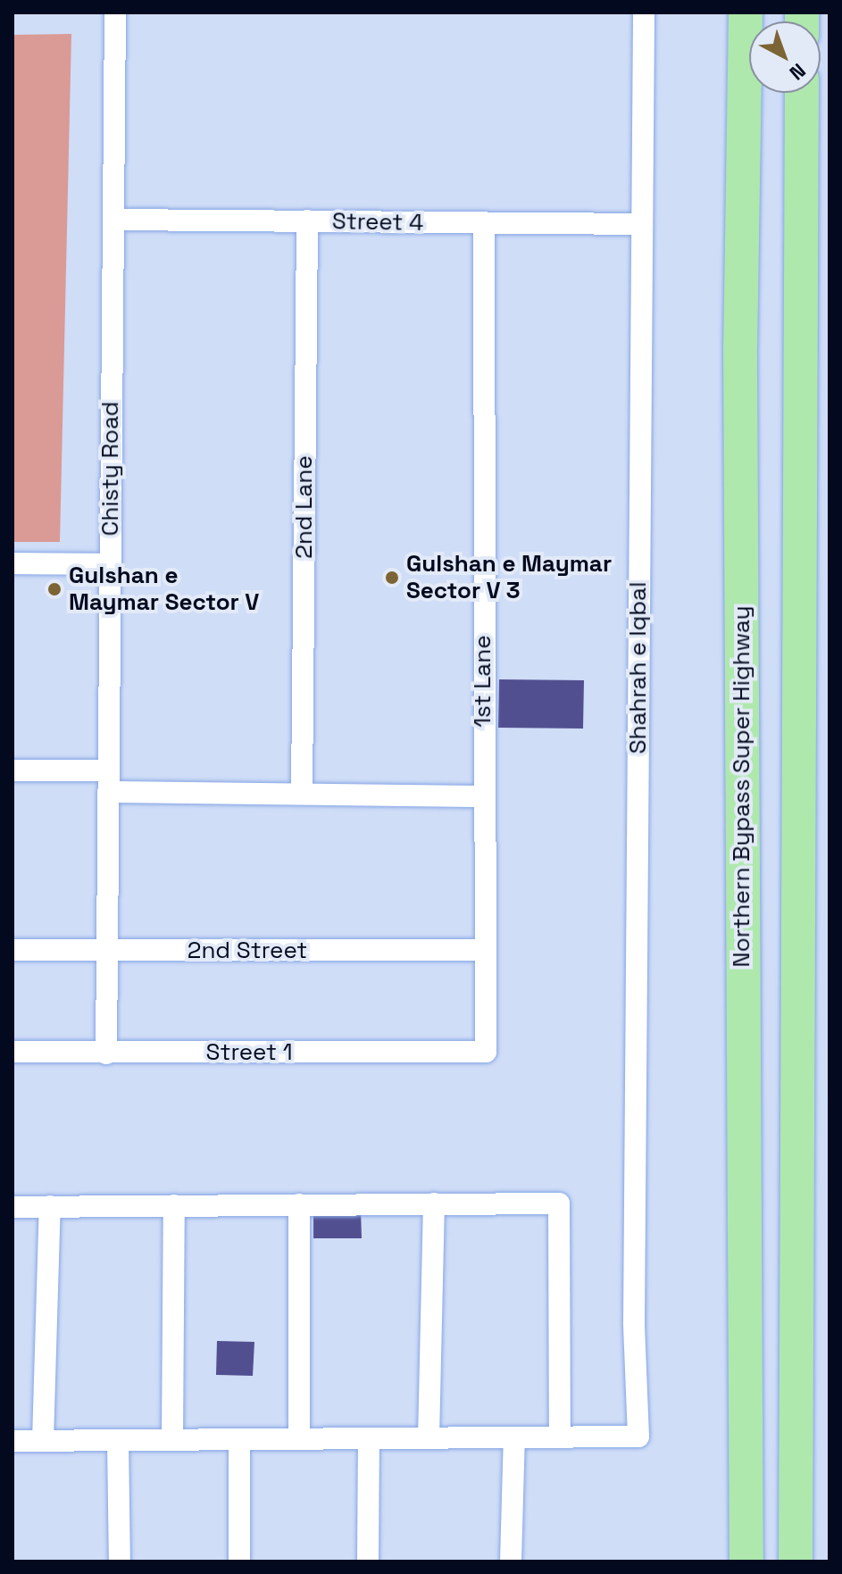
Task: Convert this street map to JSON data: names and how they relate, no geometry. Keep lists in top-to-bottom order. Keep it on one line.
{"streets":{"main road":["Northern Bypass Super Highway"],"street":["Street 4","Chisty Road","2nd Lane","Shahrah e Iqbal","1st Lane","2nd Street","Street 1"]},"crossings":[["Street 4","Chisty Road"],["Street 4","2nd Lane"],["Street 4","Shahrah e Iqbal"],["Street 4","1st Lane"],["Chisty Road","2nd Street"],["Chisty Road","Street 1"],["1st Lane","2nd Street"],["1st Lane","Street 1"]],"places":["Gulshan e Maymar Sector V 3","Gulshan e Maymar Sector V"],"north":"bottom right"}
